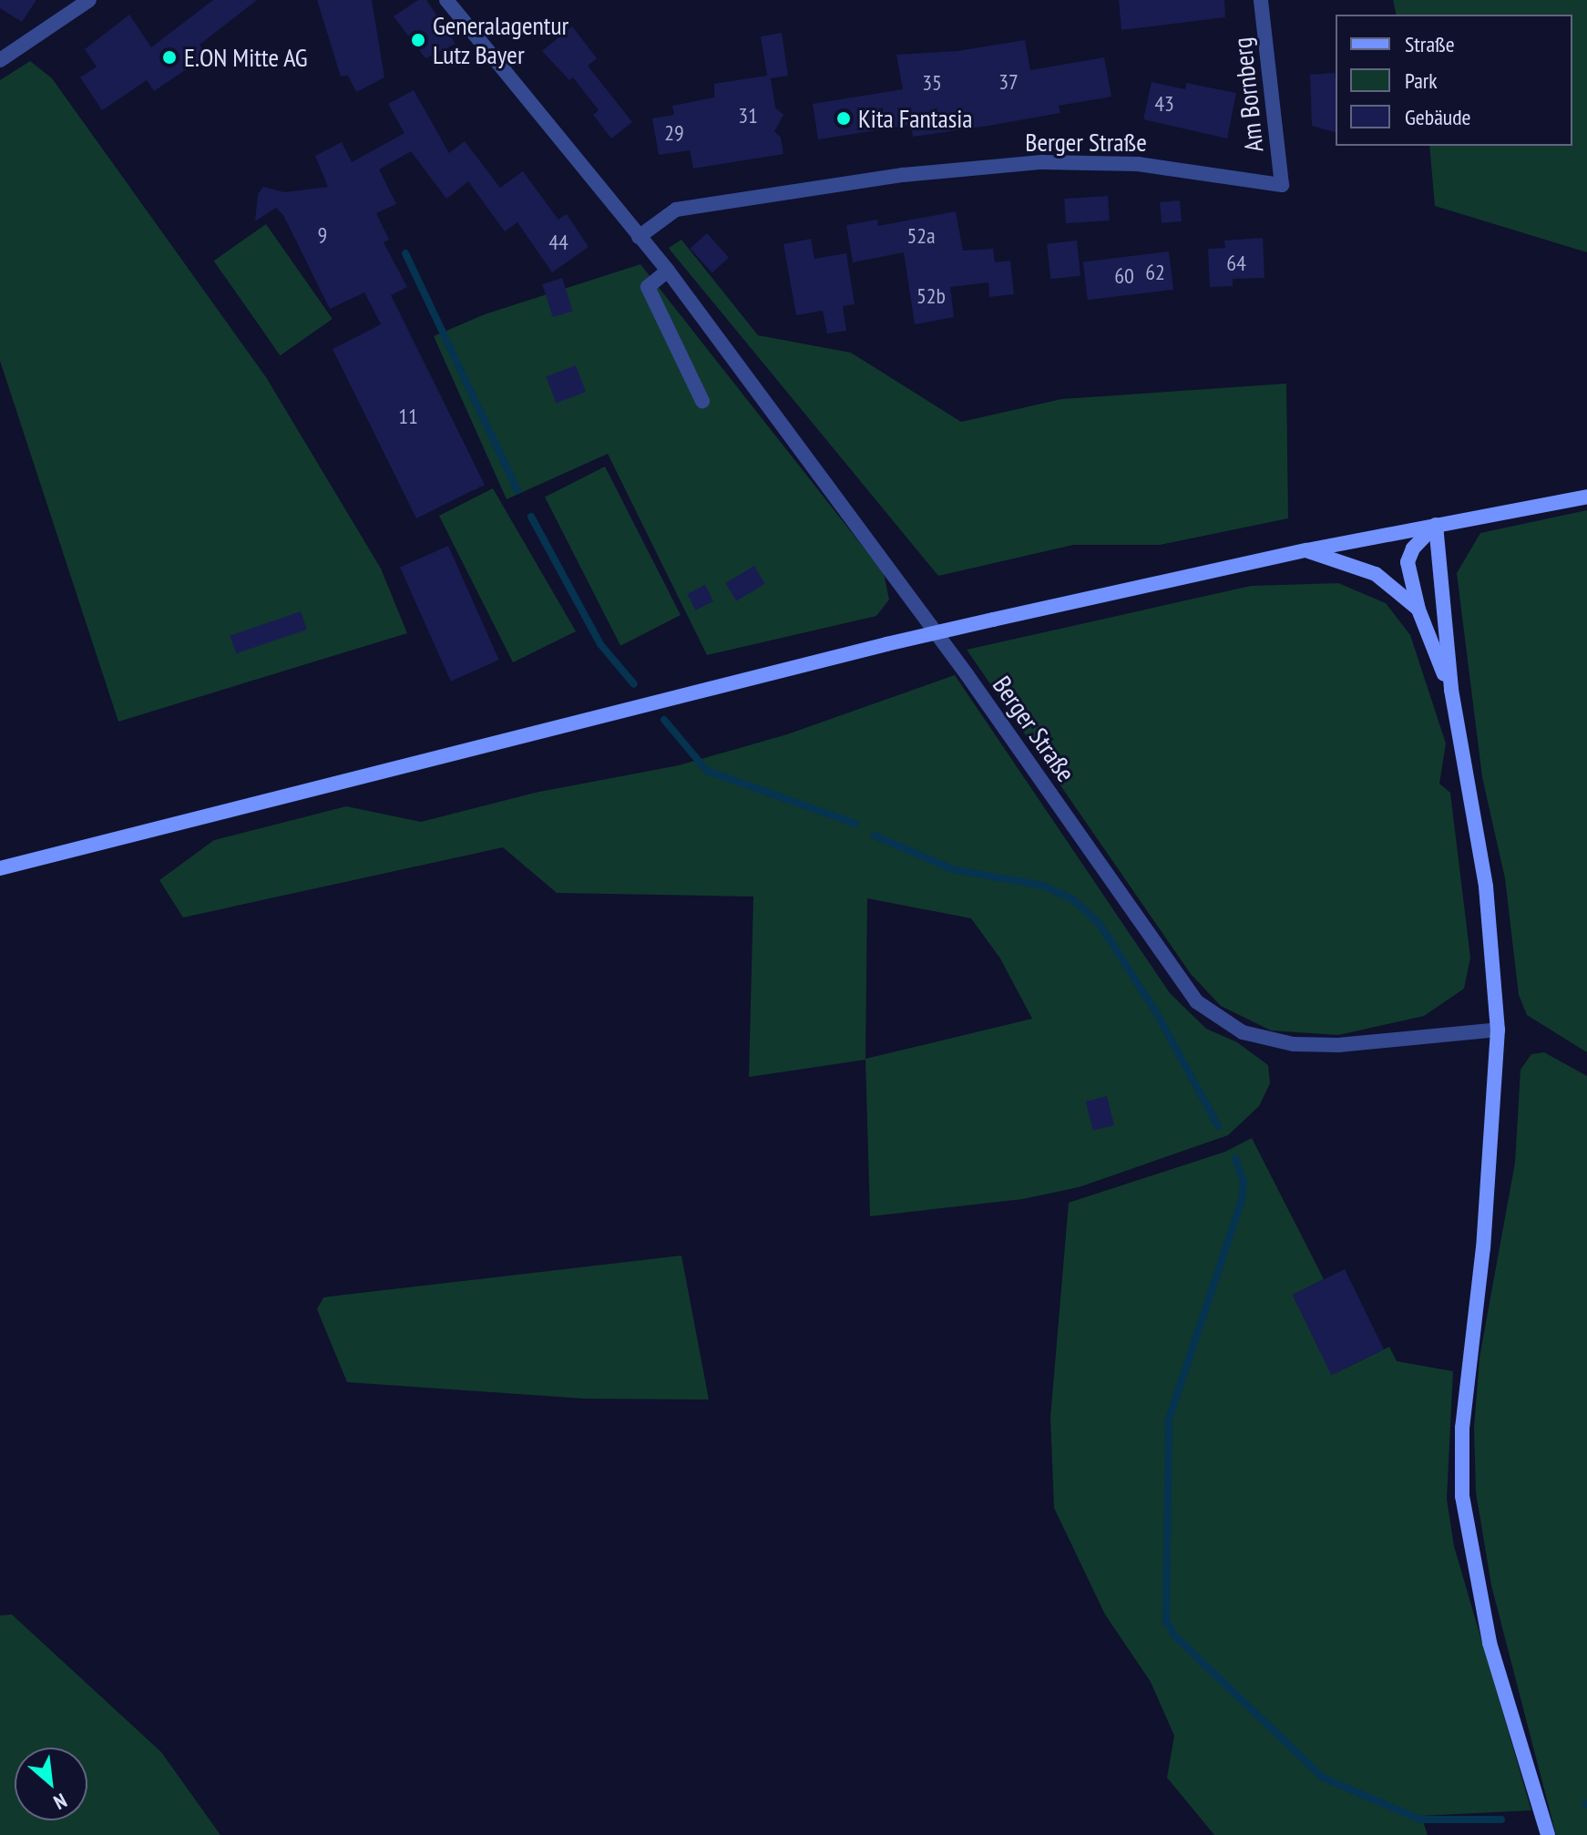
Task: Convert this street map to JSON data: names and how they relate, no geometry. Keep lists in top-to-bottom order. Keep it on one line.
{"streets":{"street":["Am Bornberg","Berger Straße"]},"crossings":[["Am Bornberg","Berger Straße"]],"places":["Generalagentur Lutz Bayer","E.ON Mitte AG","Kita Fantasia"],"house_numbers":["37","35","43","31","29","9","52a","44","64","62","60","52b","11"],"legend":["Straße","Park","Gebäude"],"north":"bottom right"}
